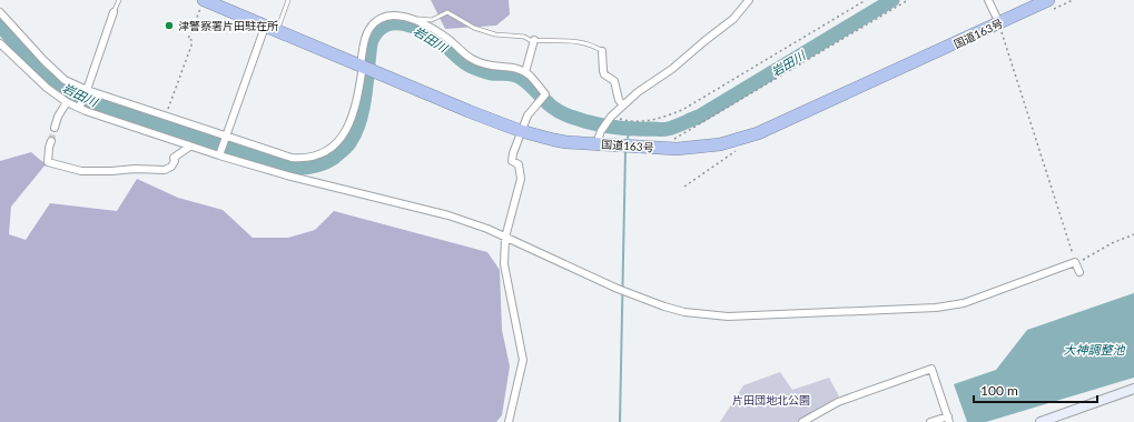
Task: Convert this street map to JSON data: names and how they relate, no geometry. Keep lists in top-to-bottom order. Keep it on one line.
{"streets":{"highway":["国道163号"]},"water":["岩田川","大神調整池"],"parks":["片田団地北公園"],"places":["津警察署片田駐在所"],"scale_bar":"100 m"}
